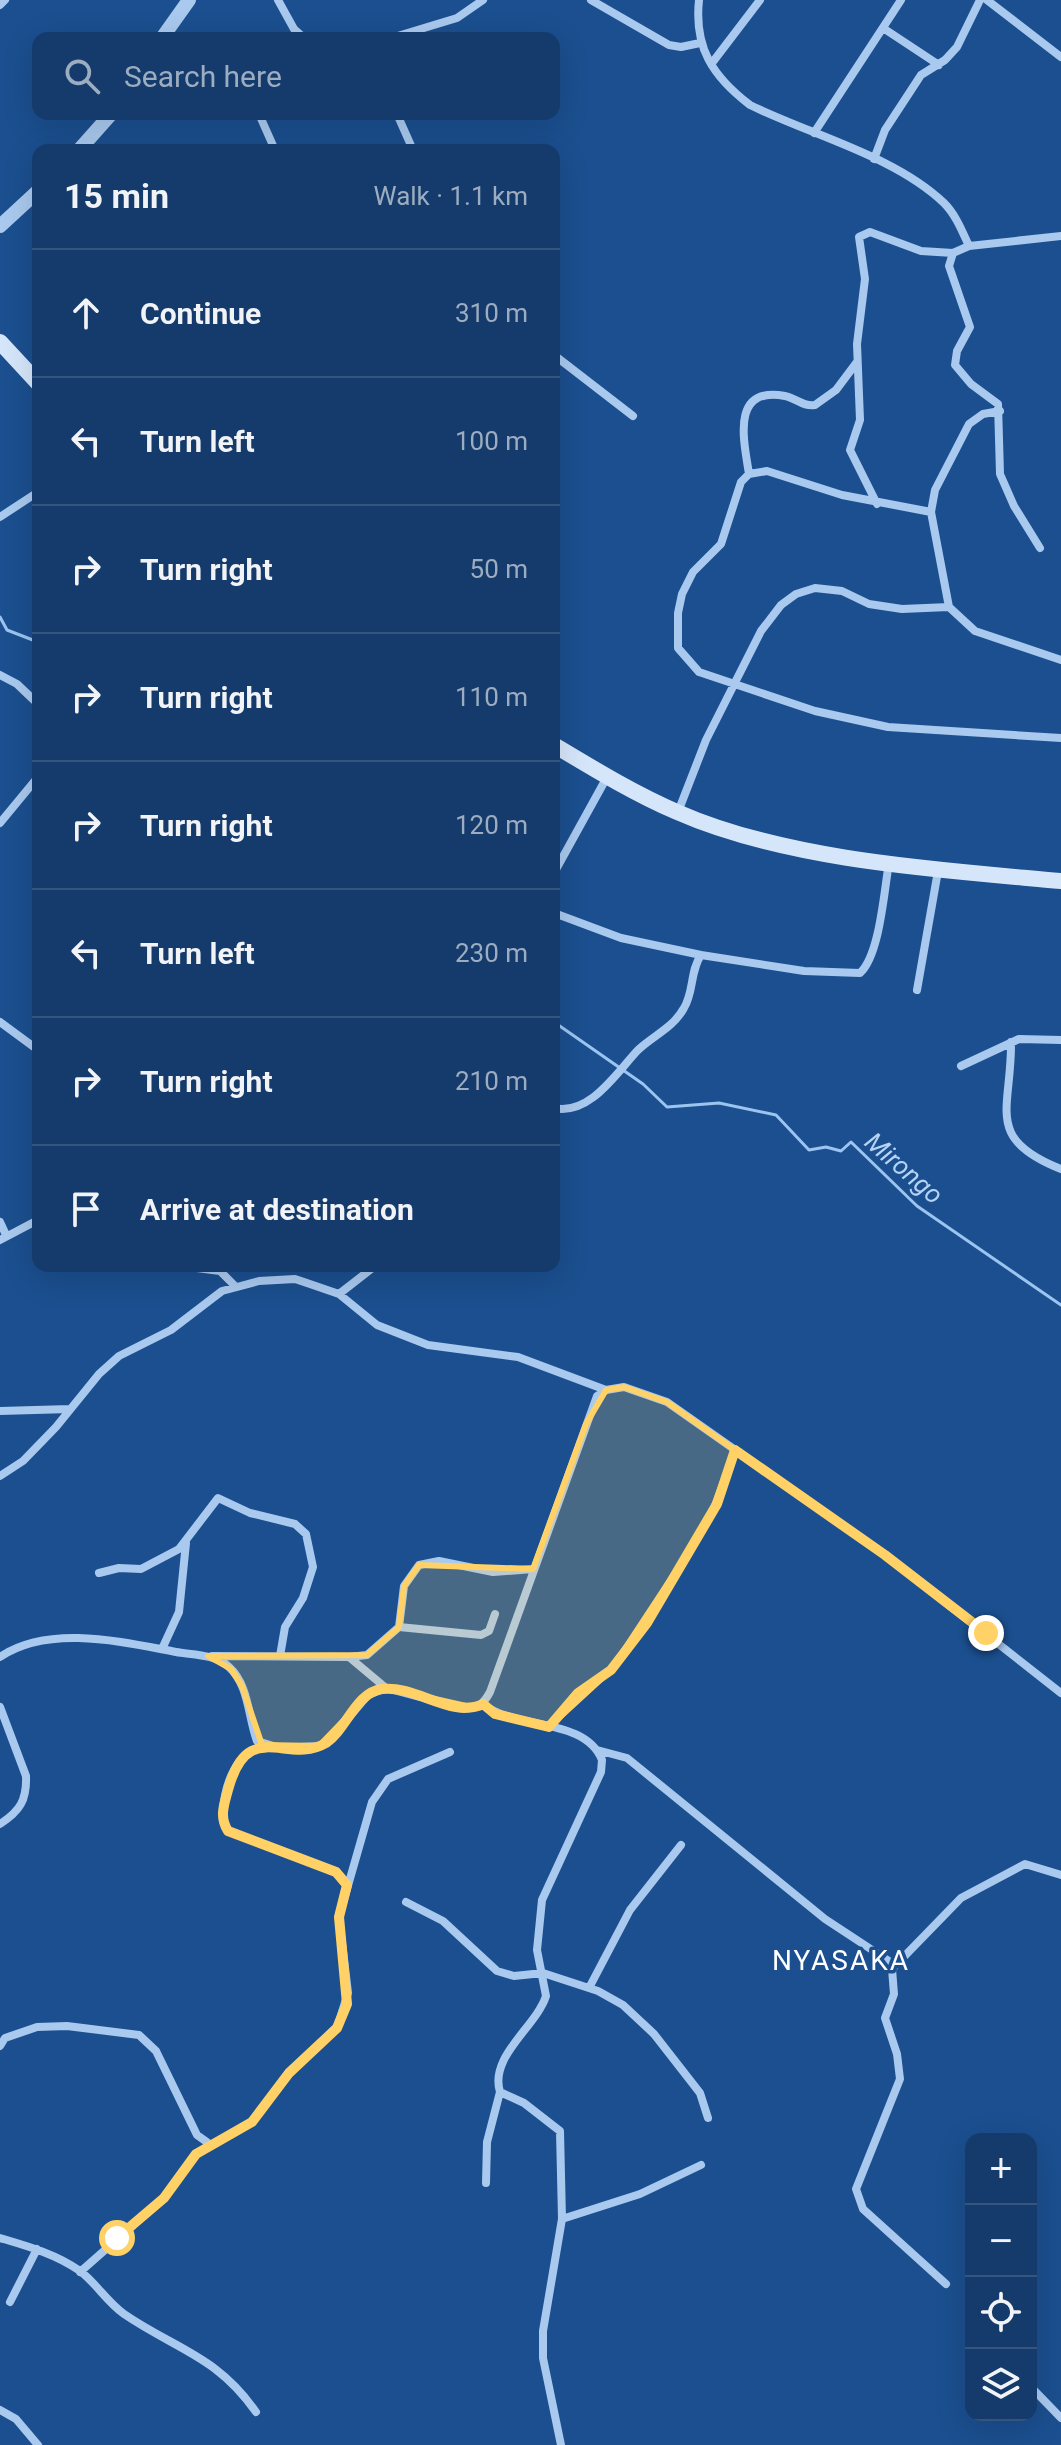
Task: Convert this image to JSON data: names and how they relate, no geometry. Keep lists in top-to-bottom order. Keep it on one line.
{"districts":["NYASAKA"],"water":["Mirongo"],"page":{"search":"Search here","heading":["15 min","Walk · 1.1 km"],"list":[["Continue","310 m"],["Turn left","100 m"],["Turn right","50 m"],["Turn right","110 m"],["Turn right","120 m"],["Turn left","230 m"],["Turn right","210 m"],"Arrive at destination"],"map_buttons":["+","−"]}}
